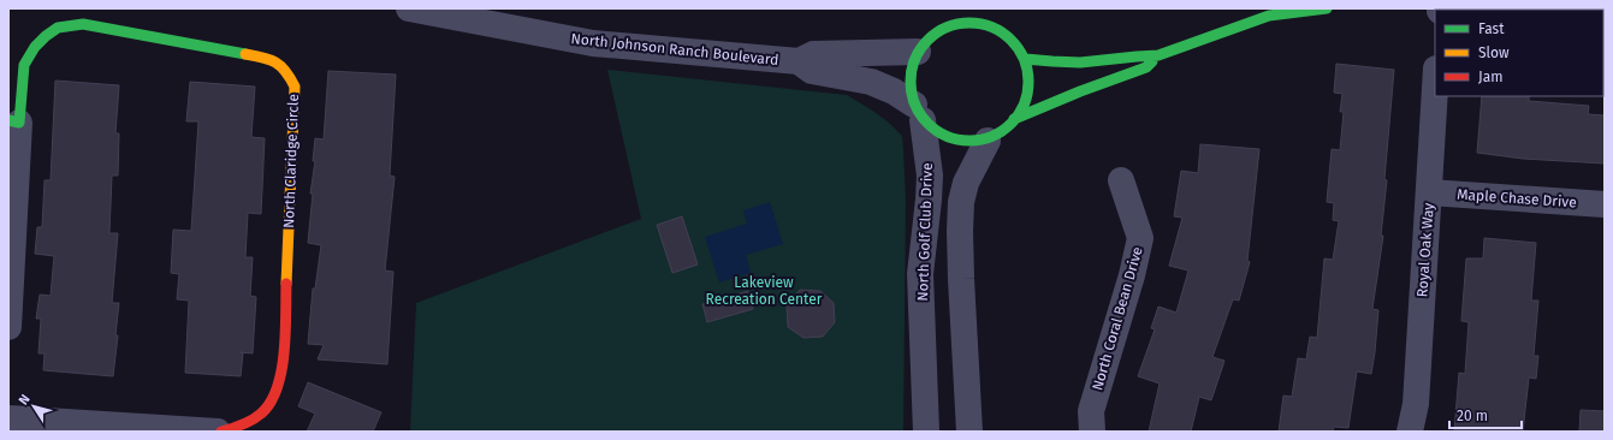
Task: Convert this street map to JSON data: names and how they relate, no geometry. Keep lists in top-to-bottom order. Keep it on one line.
{"streets":{"street":["North Johnson Ranch Boulevard","North Claridge Circle","Maple Chase Drive","North Golf Club Drive","Royal Oak Way","North Coral Bean Drive"]},"crossings":[["North Johnson Ranch Boulevard","North Golf Club Drive"],["Maple Chase Drive","Royal Oak Way"]],"parks":["Lakeview Recreation Center"],"legend":["Fast","Slow","Jam"],"scale_bar":"20 m","north":"top left"}
